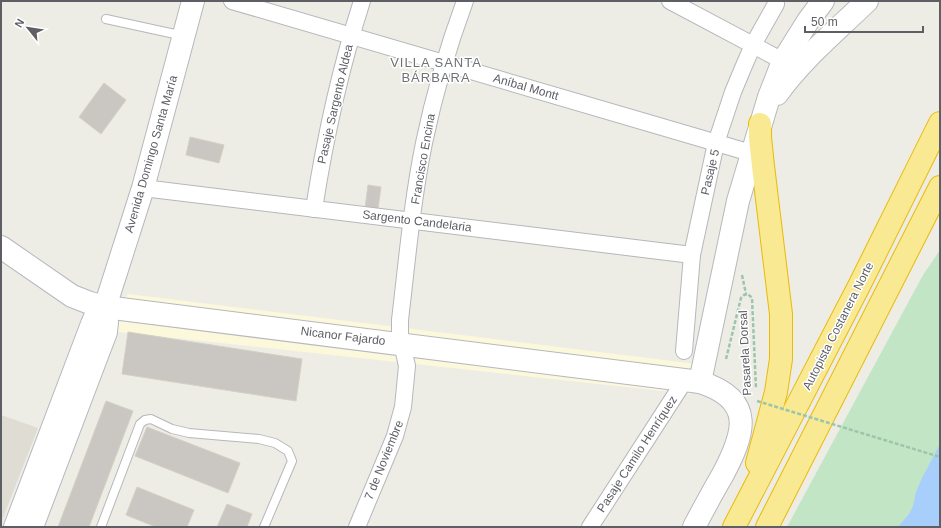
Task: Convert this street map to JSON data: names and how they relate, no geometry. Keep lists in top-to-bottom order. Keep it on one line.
{"streets":{"highway":["Autopista Costanera Norte"],"street":["Aníbal Montt","Pasaje Sargento Aldea","Avenida Domingo Santa María","Francisco Encina","Pasaje 5","Sargento Candelaria","Nicanor Fajardo","Pasaje Camilo Henríquez","7 de Noviembre"],"path":["Pasarela Dorsal"]},"crossings":[["Aníbal Montt","Pasaje Sargento Aldea"],["Aníbal Montt","Francisco Encina"],["Aníbal Montt","Pasaje 5"],["Pasaje Sargento Aldea","Sargento Candelaria"],["Avenida Domingo Santa María","Sargento Candelaria"],["Avenida Domingo Santa María","Nicanor Fajardo"],["Francisco Encina","Sargento Candelaria"],["Francisco Encina","Nicanor Fajardo"],["Francisco Encina","7 de Noviembre"],["Pasaje 5","Sargento Candelaria"],["Nicanor Fajardo","Pasaje Camilo Henríquez"],["Nicanor Fajardo","7 de Noviembre"]],"districts":["VILLA SANTA BÁRBARA"],"scale_bar":"50 m","north":"top left"}
